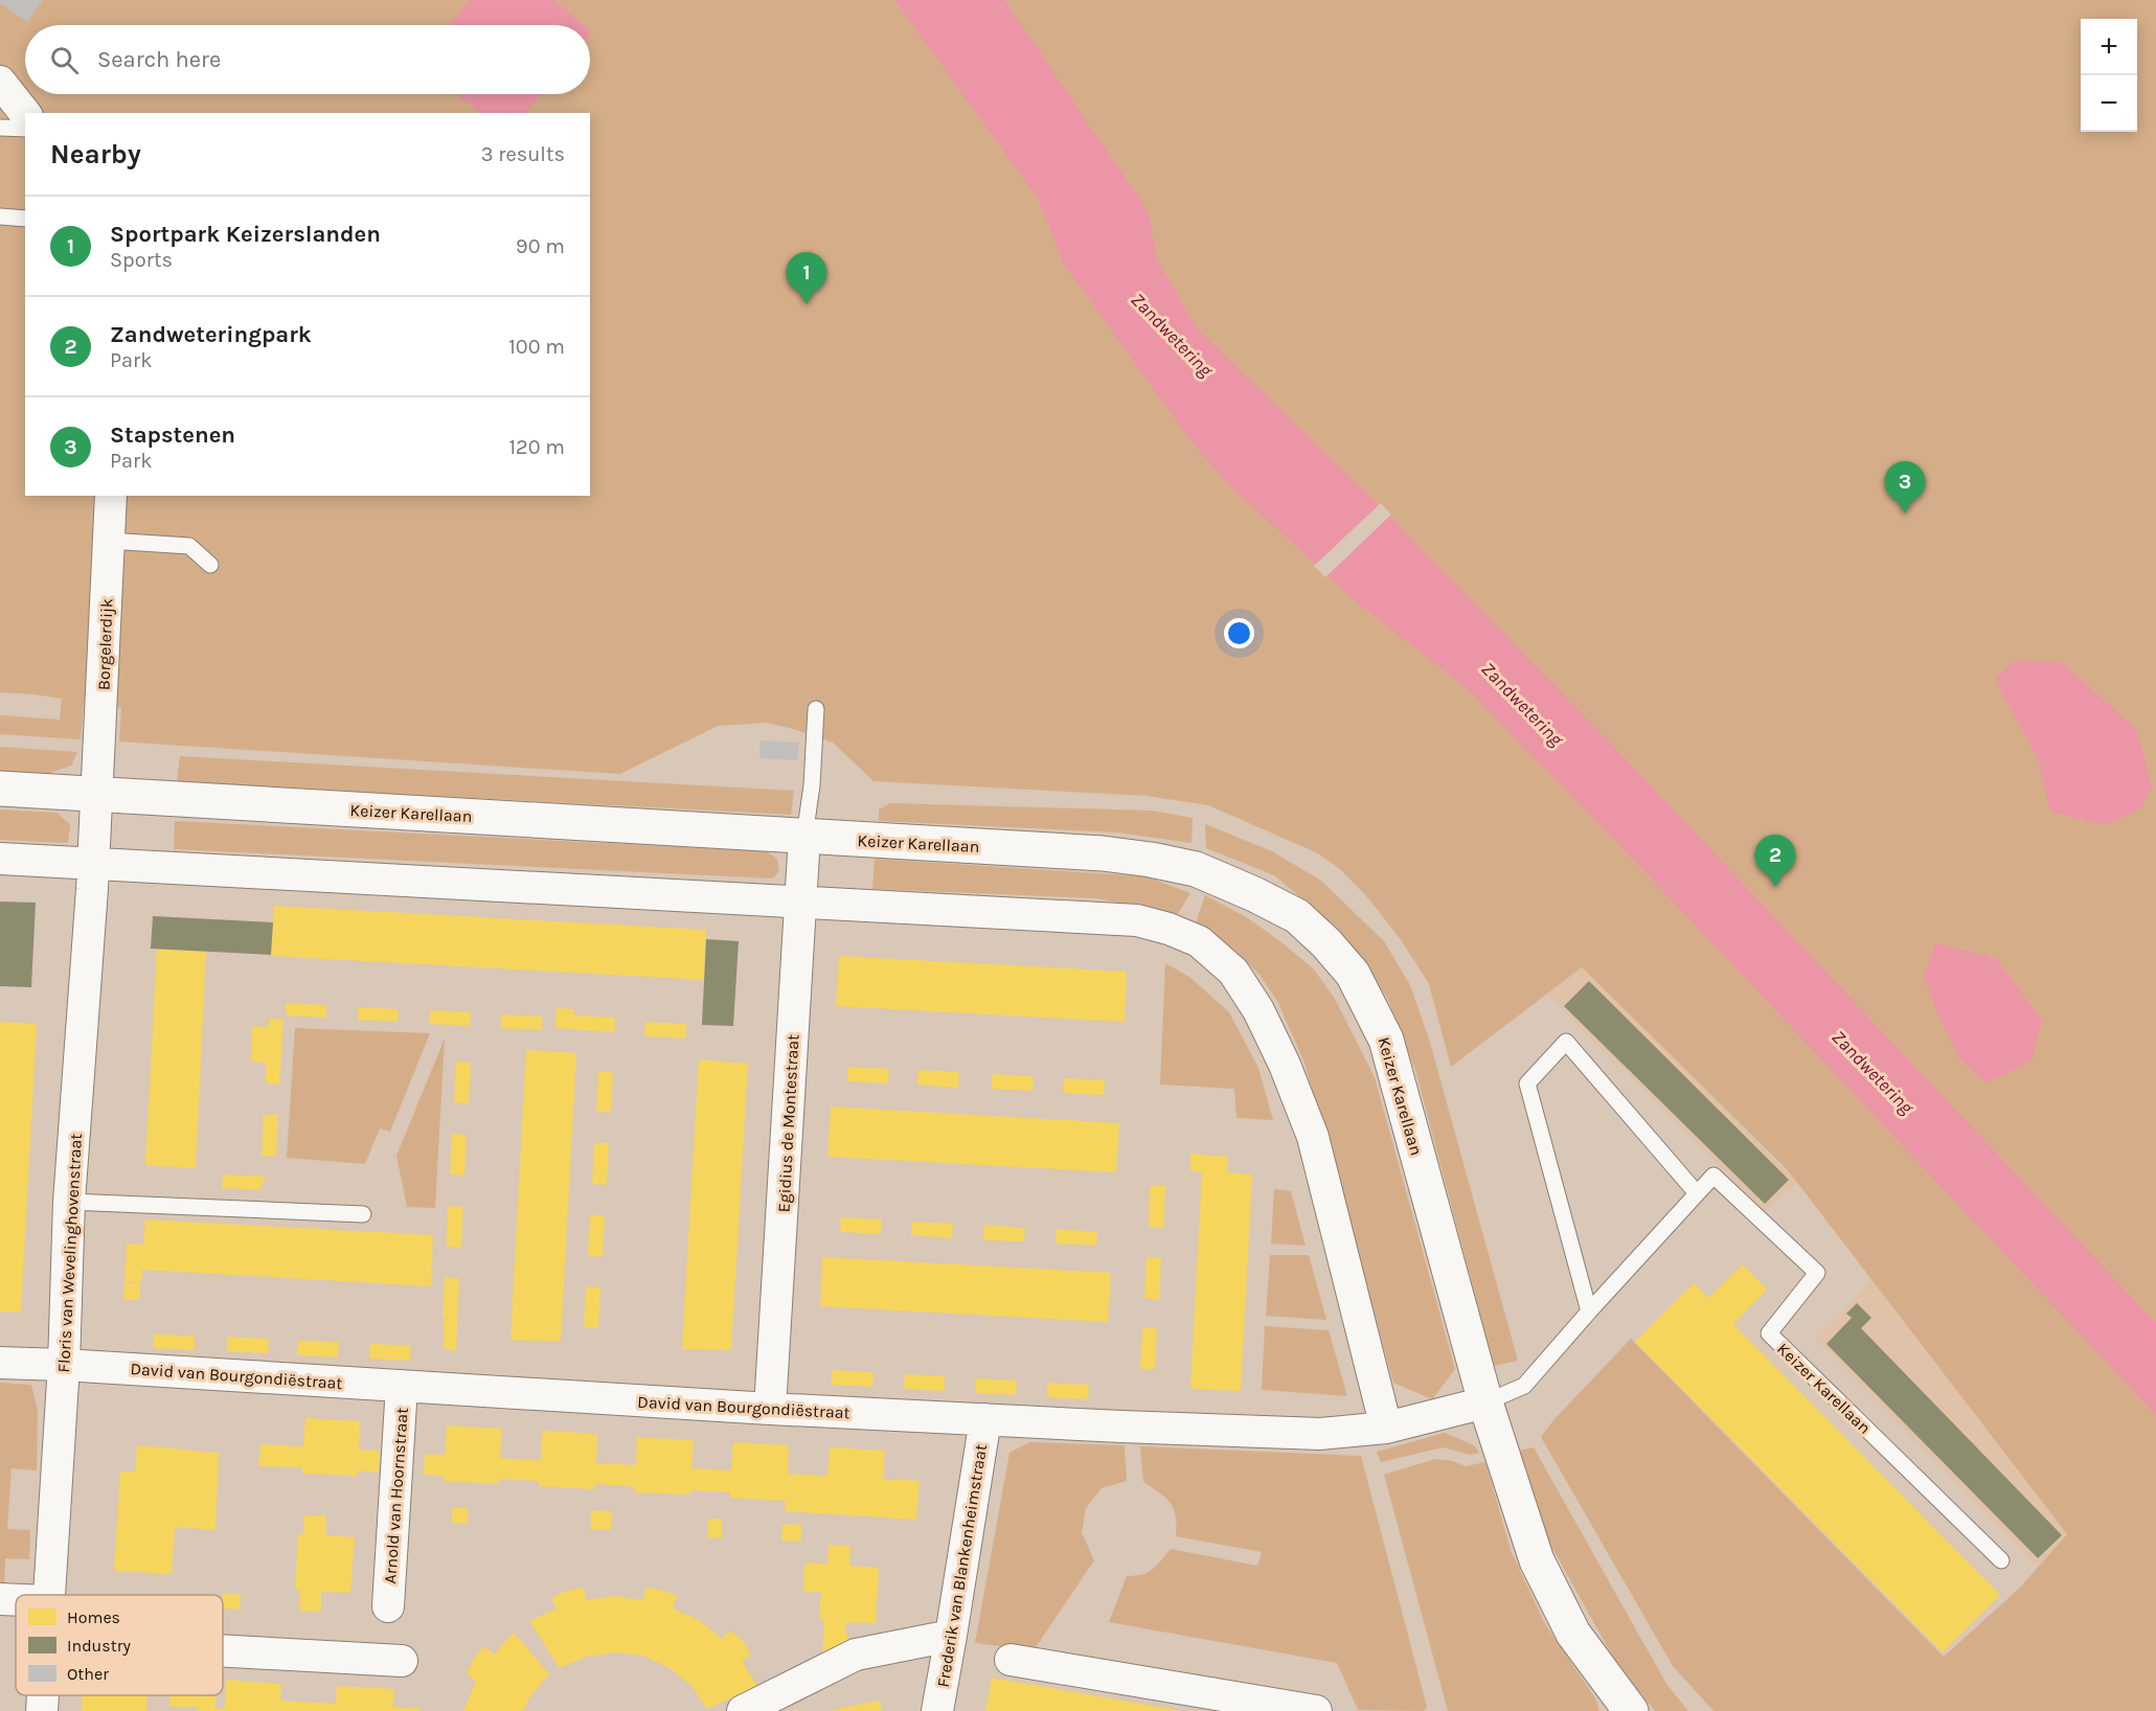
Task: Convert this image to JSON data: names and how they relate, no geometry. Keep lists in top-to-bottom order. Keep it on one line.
{"streets":{"street":["Borgelerdijk","Keizer Karellaan","Egidius de Montestraat","Floris van Wevelinghovenstraat","David van Bourgondiëstraat","Arnold van Hoornstraat","Frederik van Blankenheimstraat"]},"crossings":[["Borgelerdijk","Keizer Karellaan"],["Borgelerdijk","Floris van Wevelinghovenstraat"],["Keizer Karellaan","Egidius de Montestraat"],["Keizer Karellaan","Floris van Wevelinghovenstraat"],["Keizer Karellaan","David van Bourgondiëstraat"],["Egidius de Montestraat","David van Bourgondiëstraat"],["Floris van Wevelinghovenstraat","David van Bourgondiëstraat"],["David van Bourgondiëstraat","Arnold van Hoornstraat"],["David van Bourgondiëstraat","Frederik van Blankenheimstraat"]],"water":["Zandwetering"],"legend":["Homes","Industry","Other"],"page":{"map_buttons":["+","−"],"search":"Search here","heading":["Nearby","3 results"],"list":[{"mark":"1","name":"Sportpark Keizerslanden","note":"Sports","value":"90 m"},{"mark":"2","name":"Zandweteringpark","note":"Park","value":"100 m"},{"mark":"3","name":"Stapstenen","note":"Park","value":"120 m"}],"pins":["1","3","2"]}}
